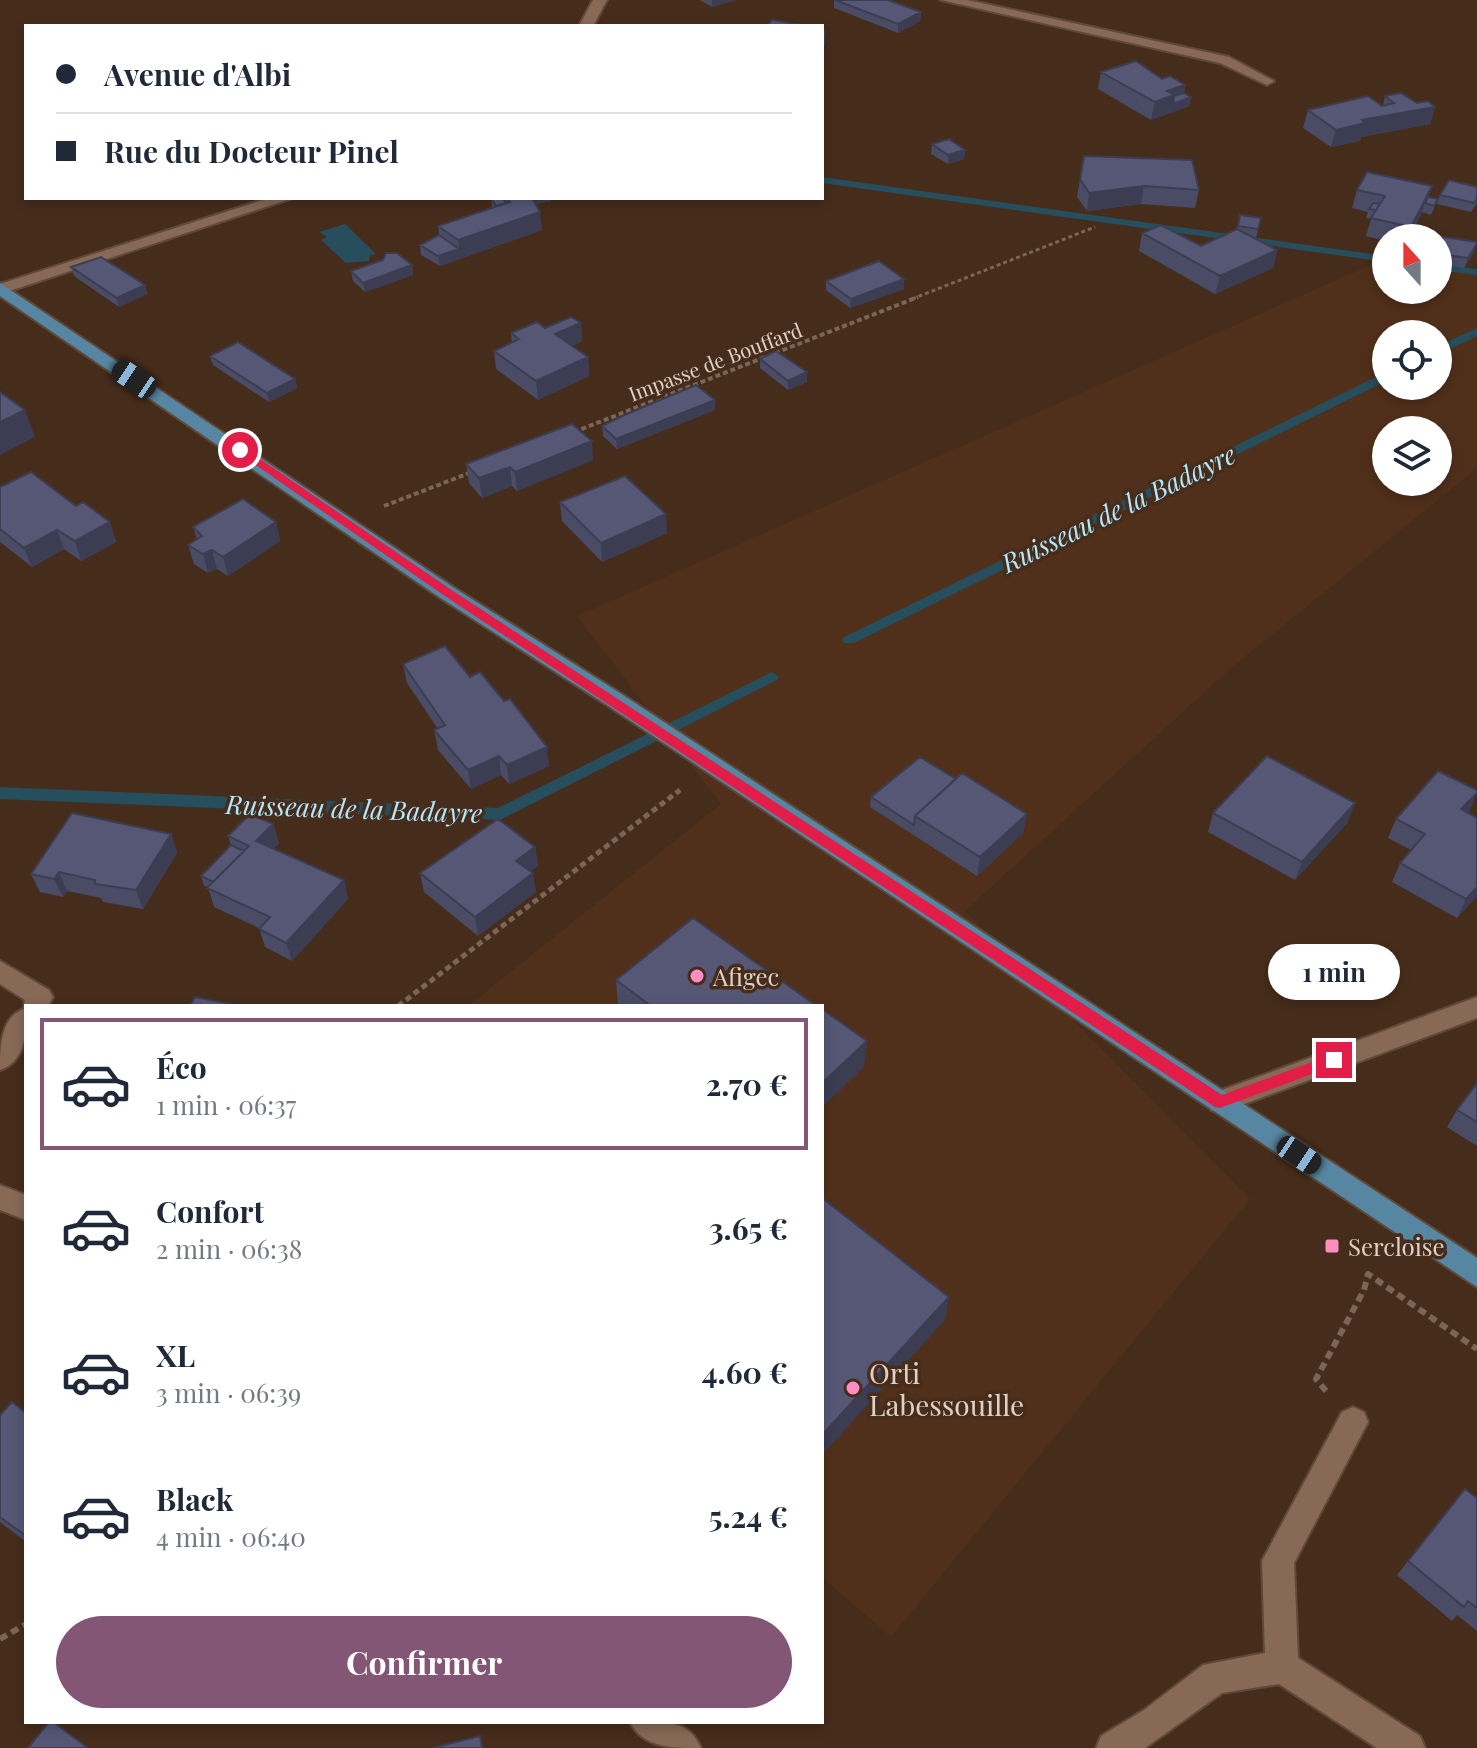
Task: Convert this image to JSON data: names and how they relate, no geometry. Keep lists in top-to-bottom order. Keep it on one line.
{"streets":{"path":["Impasse de Bouffard"]},"water":["Ruisseau de la Badayre"],"places":{"other":["Afigec","Orti Labessouille"],"transit":["Sercloise"]},"north":"top","page":{"banner":["Avenue d'Albi","Rue du Docteur Pinel"],"bubble":"1 min","list":[{"name":"Éco","note":"1 min · 06:37","value":"2.70 €"},{"name":"Confort","note":"2 min · 06:38","value":"3.65 €"},{"name":"XL","note":"3 min · 06:39","value":"4.60 €"},{"name":"Black","note":"4 min · 06:40","value":"5.24 €"}],"buttons":"Confirmer"}}
